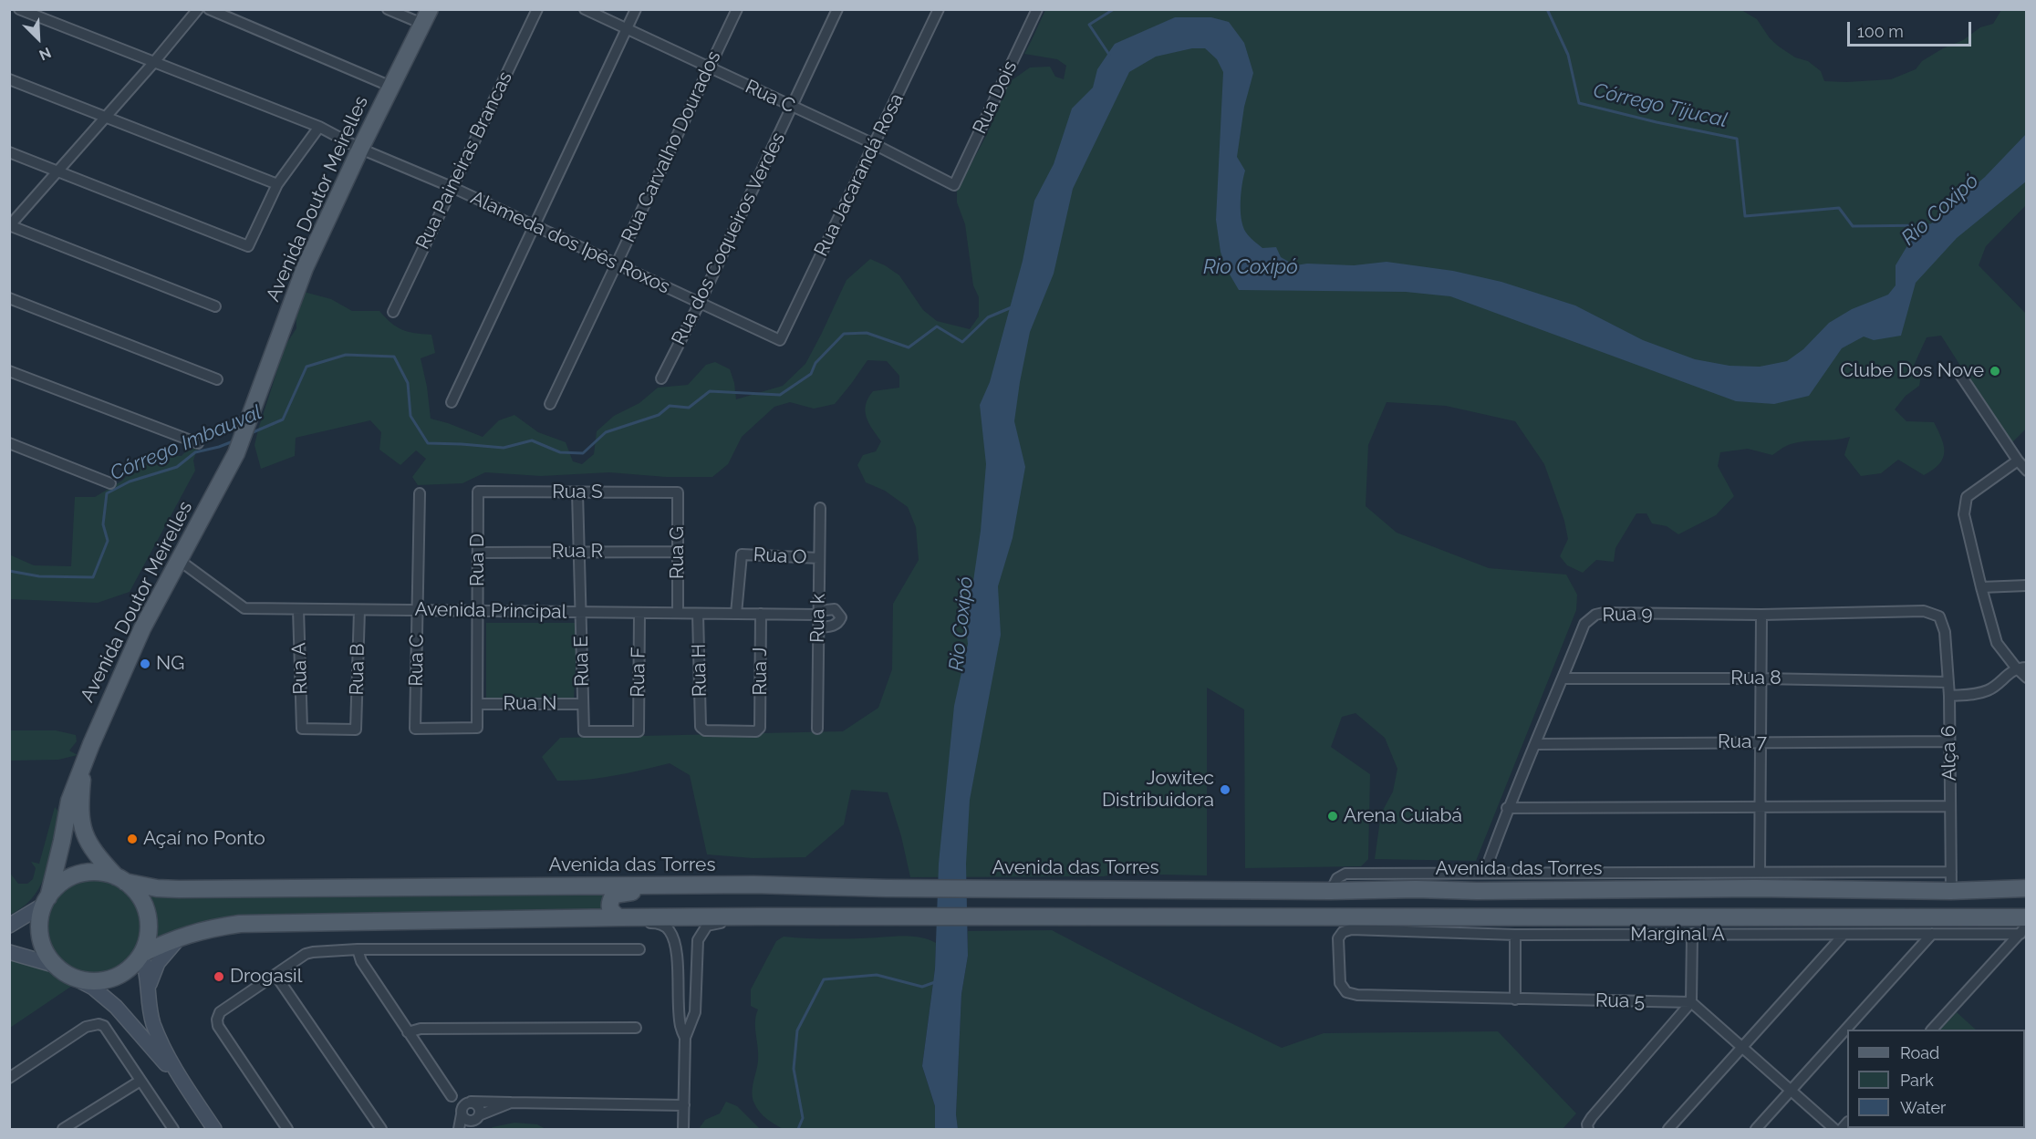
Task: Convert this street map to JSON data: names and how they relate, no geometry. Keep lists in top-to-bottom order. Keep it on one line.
{"streets":{"main road":["Avenida Doutor Meirelles","Avenida das Torres"],"street":["Rua C","Rua Dois","Rua Carvalho Dourados","Rua Paineiras Brancas","Rua Jacarandá Rosa","Rua dos Coqueiros Verdes","Alameda dos Ipês Roxos","Rua S","Rua R","Rua G","Rua O","Rua D","Avenida Principal","Rua 9","Rua k","Rua E","Rua A","Rua B","Rua H","Rua J","Rua F","Rua 8","Rua N","Rua 7","Alça 6","Marginal A","Rua 5"]},"crossings":[["Rua C","Rua Dois"],["Rua C","Rua Carvalho Dourados"],["Rua C","Rua Jacarandá Rosa"],["Rua C","Rua dos Coqueiros Verdes"],["Rua C","Rua D"],["Rua C","Avenida Principal"],["Rua Carvalho Dourados","Alameda dos Ipês Roxos"],["Rua Paineiras Brancas","Alameda dos Ipês Roxos"],["Rua Jacarandá Rosa","Alameda dos Ipês Roxos"],["Avenida Doutor Meirelles","Alameda dos Ipês Roxos"],["Avenida Doutor Meirelles","Avenida Principal"],["Avenida Doutor Meirelles","Avenida das Torres"],["Rua dos Coqueiros Verdes","Alameda dos Ipês Roxos"],["Rua S","Rua G"],["Rua S","Rua D"],["Rua S","Rua E"],["Rua R","Rua G"],["Rua R","Rua D"],["Rua R","Rua E"],["Rua G","Avenida Principal"],["Rua O","Avenida Principal"],["Rua O","Rua k"],["Rua D","Avenida Principal"],["Rua D","Rua N"],["Avenida Principal","Rua k"],["Avenida Principal","Rua E"],["Avenida Principal","Rua A"],["Avenida Principal","Rua B"],["Avenida Principal","Rua H"],["Avenida Principal","Rua J"],["Avenida Principal","Rua F"],["Rua 9","Rua 8"],["Rua 9","Rua 7"],["Rua 9","Alça 6"],["Rua E","Rua F"],["Rua E","Rua N"],["Rua A","Rua B"],["Rua H","Rua J"],["Rua 8","Alça 6"],["Rua 7","Alça 6"],["Alça 6","Avenida das Torres"],["Marginal A","Rua 5"]],"water":["Córrego Tijucal","Rio Coxipó","Córrego Imbauval"],"places":["Clube Dos Nove","NG","Jowitec Distribuidora","Arena Cuiabá","Açaí no Ponto","Drogasil"],"legend":["Road","Park","Water"],"scale_bar":"100 m","north":"bottom right"}
